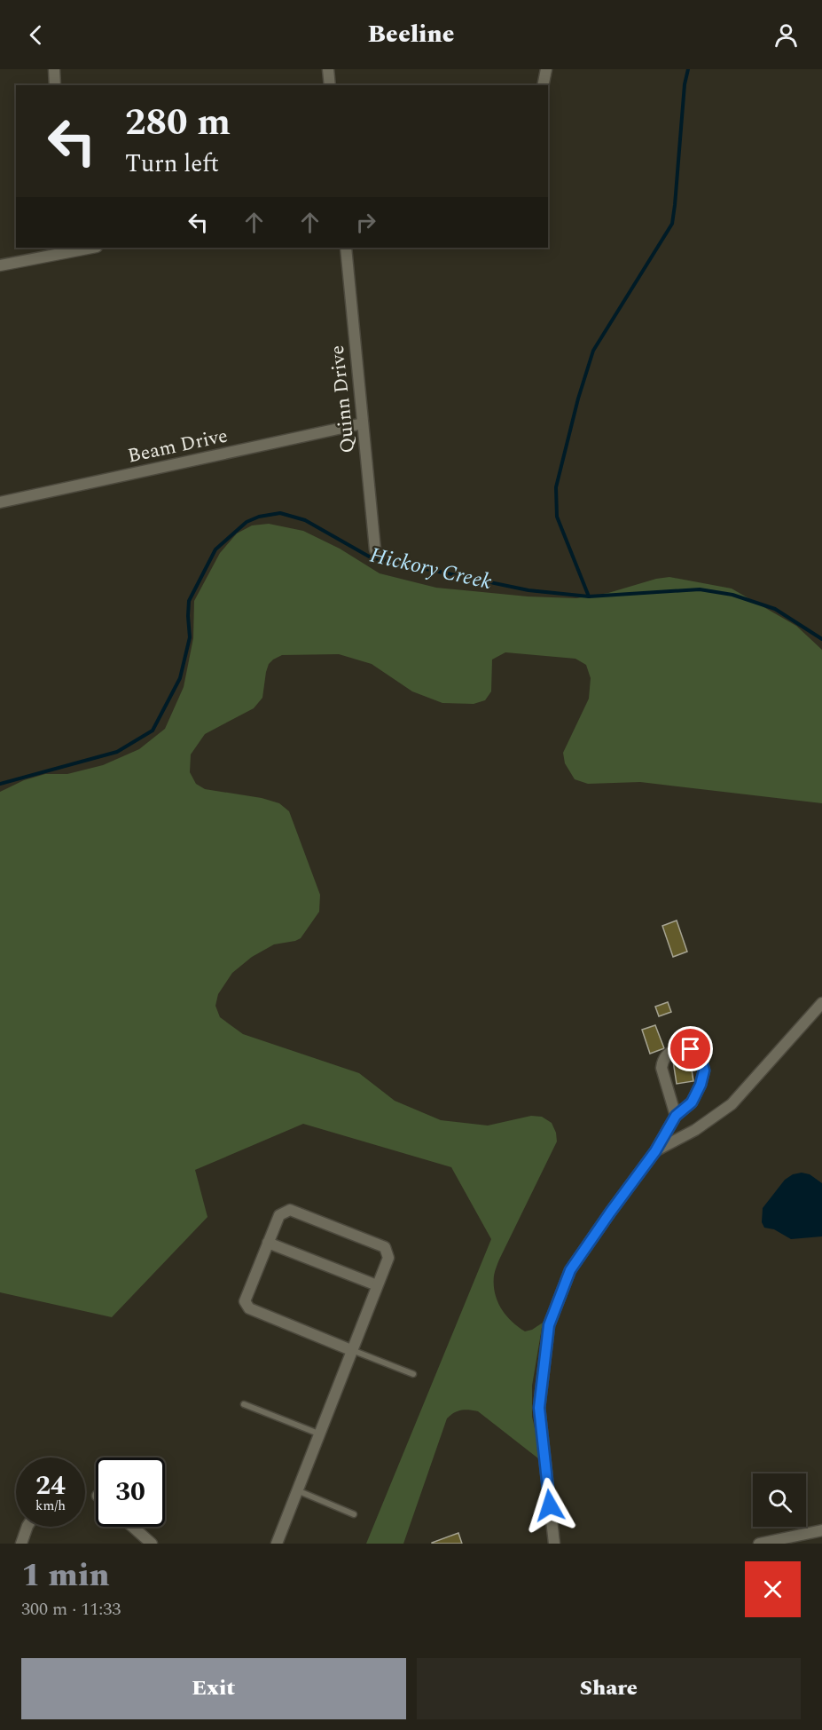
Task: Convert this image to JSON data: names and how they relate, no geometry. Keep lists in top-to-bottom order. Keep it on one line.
{"streets":{"street":["Quinn Drive","Beam Drive"]},"crossings":[["Quinn Drive","Beam Drive"]],"water":["Hickory Creek"],"page":{"header":"Beeline","turn":["280 m","Turn left"],"speed":"24 km/h","limit":"30","heading":["1 min","300 m · 11:33"],"buttons":["Exit","Share"]}}
